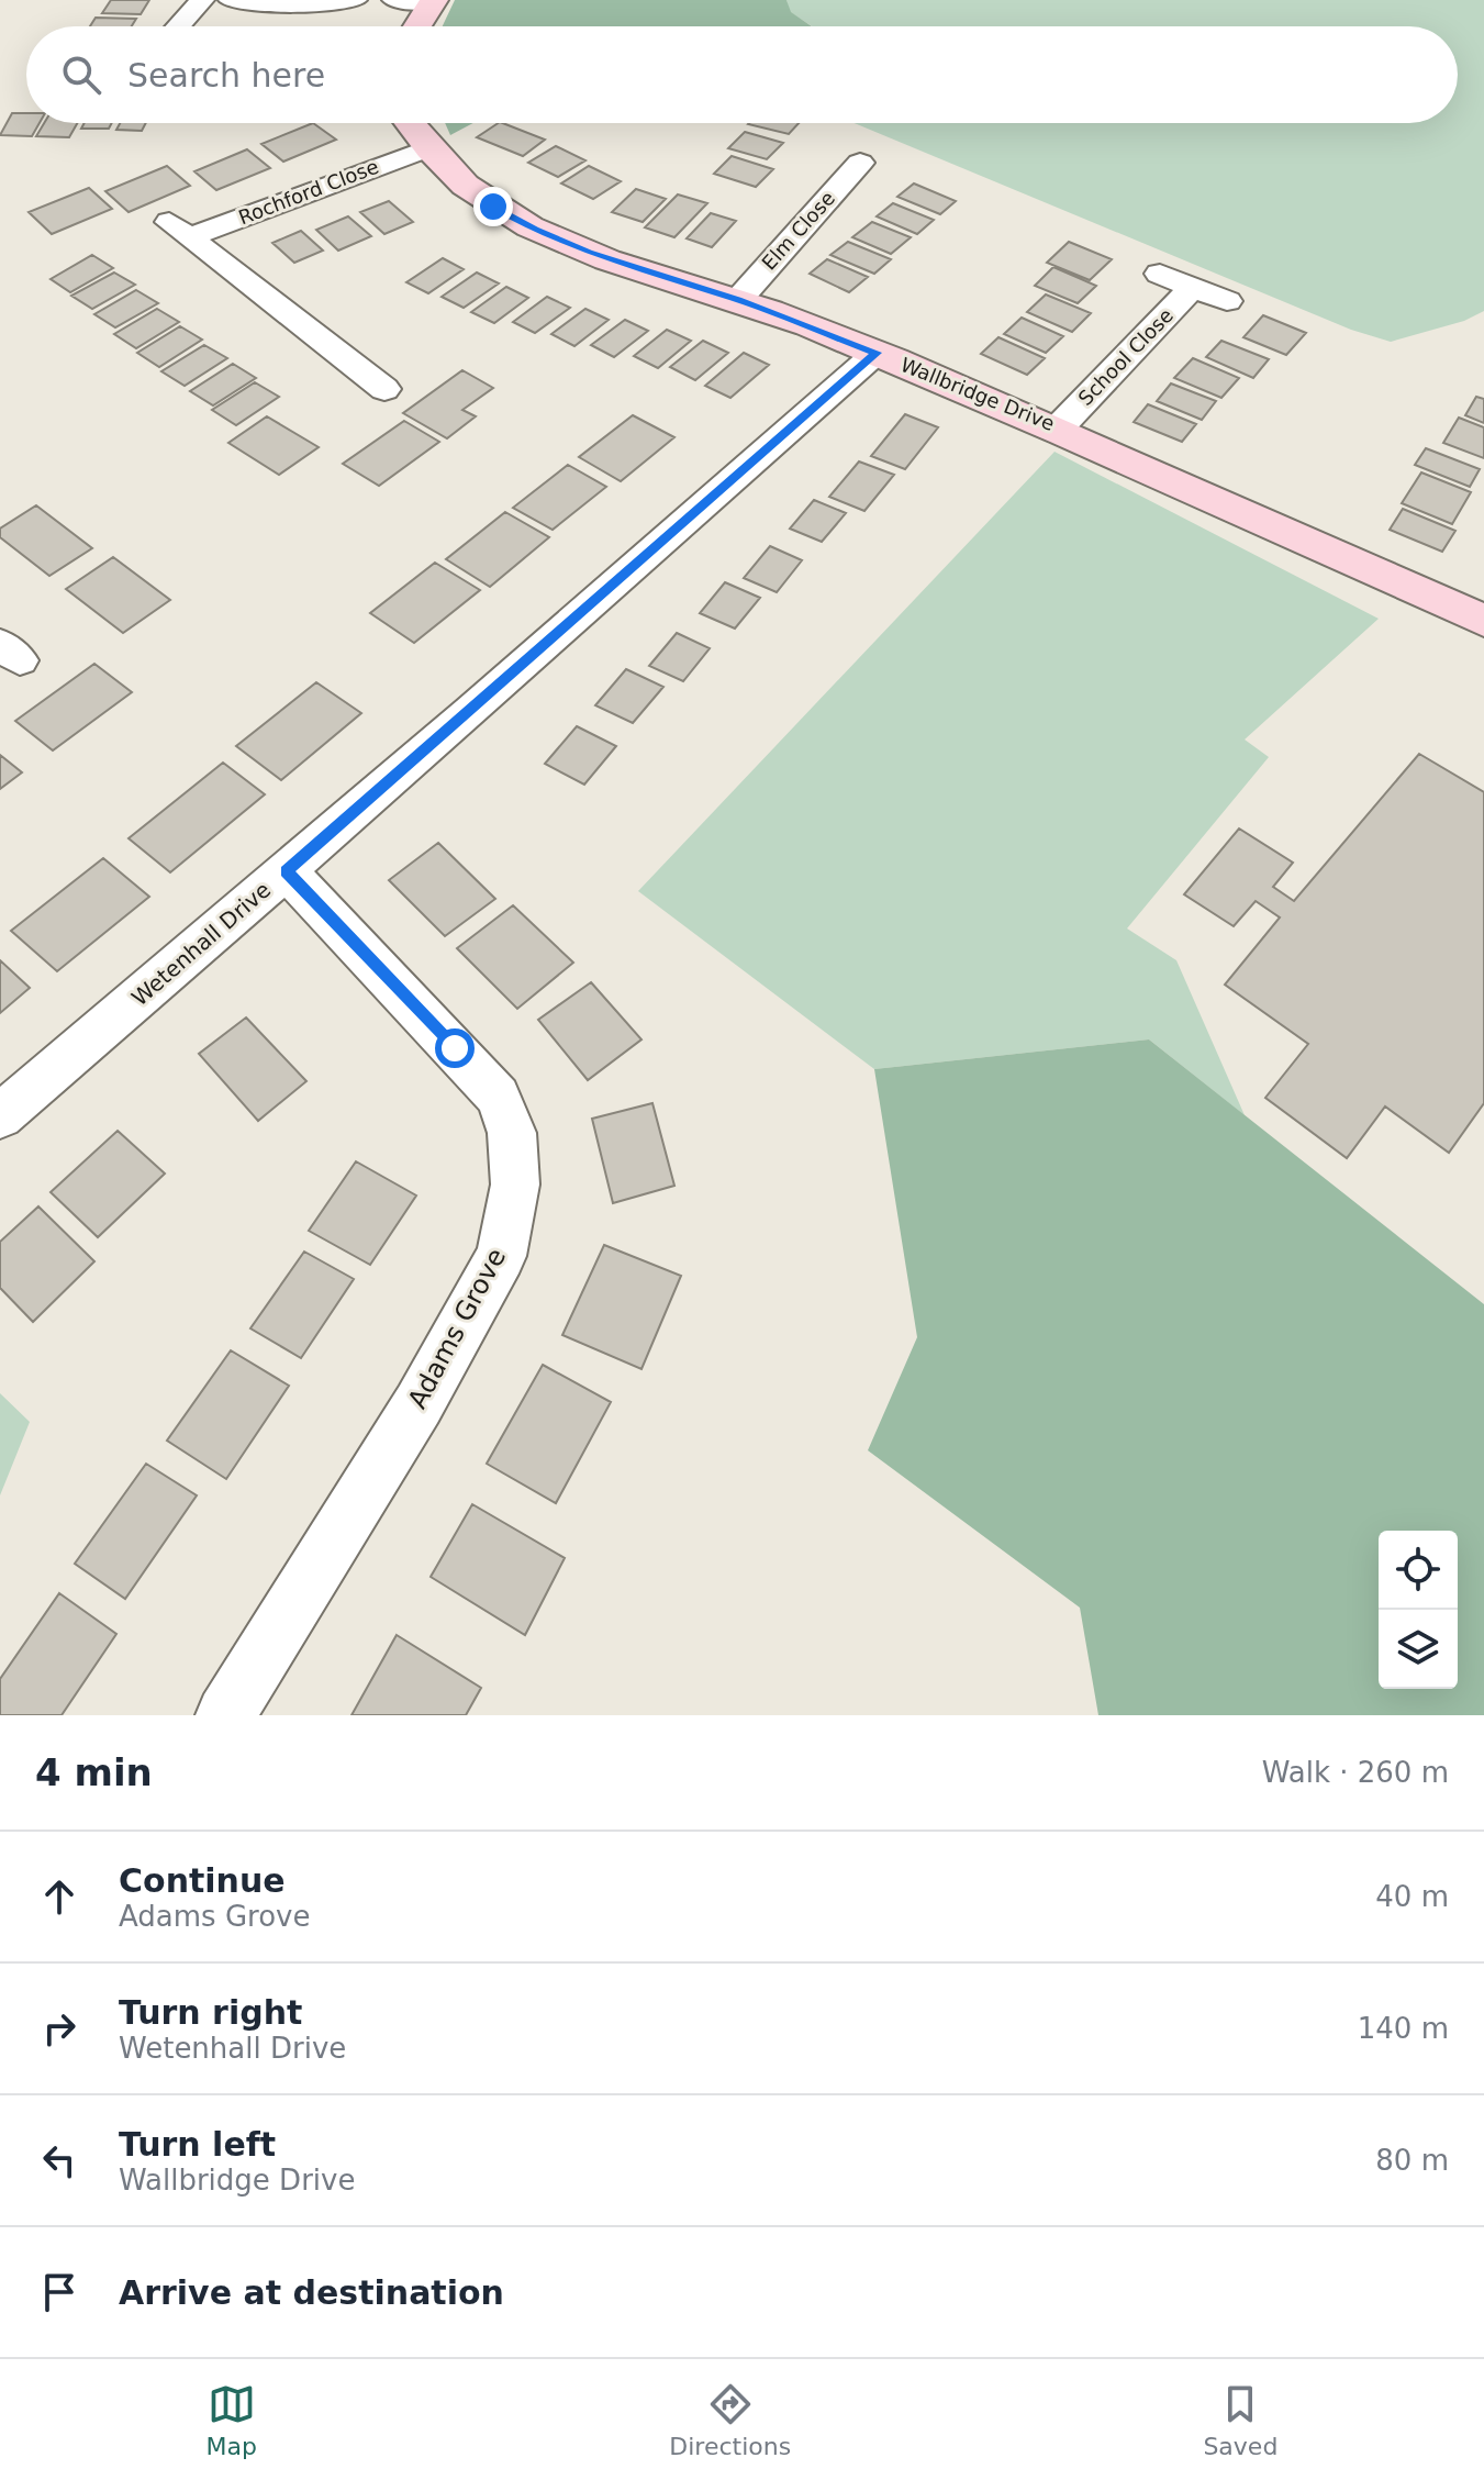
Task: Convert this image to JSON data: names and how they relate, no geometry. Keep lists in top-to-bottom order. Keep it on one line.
{"streets":{"street":["Rochford Close","Elm Close","School Close","Wallbridge Drive","Wetenhall Drive","Adams Grove"]},"crossings":[["Rochford Close","Wallbridge Drive"],["Elm Close","Wallbridge Drive"],["School Close","Wallbridge Drive"],["Wallbridge Drive","Wetenhall Drive"],["Wetenhall Drive","Adams Grove"]],"page":{"search":"Search here","heading":["4 min","Walk · 260 m"],"list":[["Continue","Adams Grove","40 m"],["Turn right","Wetenhall Drive","140 m"],["Turn left","Wallbridge Drive","80 m"],"Arrive at destination"],"nav":["Map","Directions","Saved"]}}
